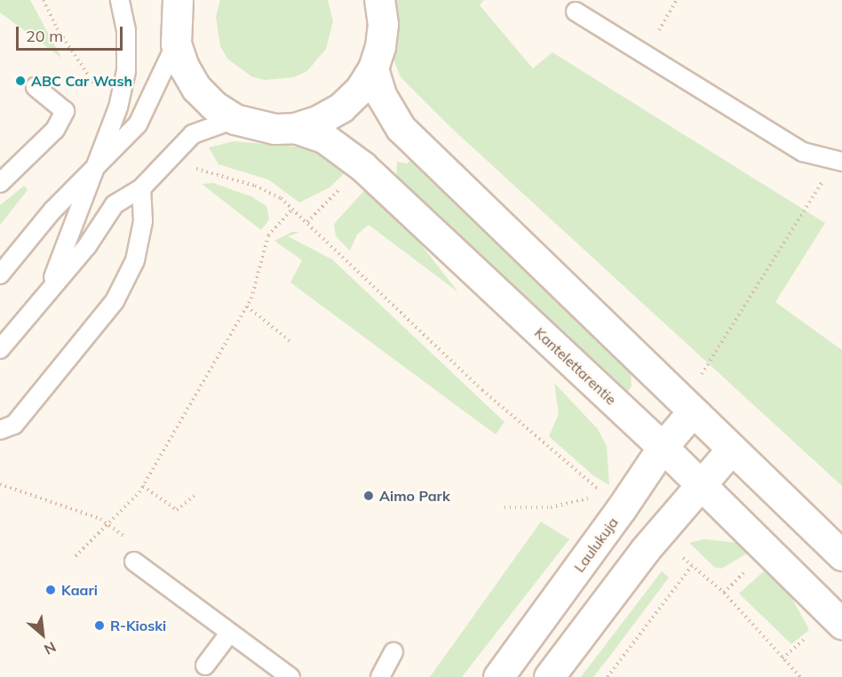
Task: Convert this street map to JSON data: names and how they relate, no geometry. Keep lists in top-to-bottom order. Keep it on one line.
{"streets":{"main road":["Kantelettarentie","Laulukuja"]},"crossings":[["Kantelettarentie","Laulukuja"]],"places":["ABC Car Wash","Aimo Park","Kaari","R-Kioski"],"scale_bar":"20 m","north":"bottom right"}
